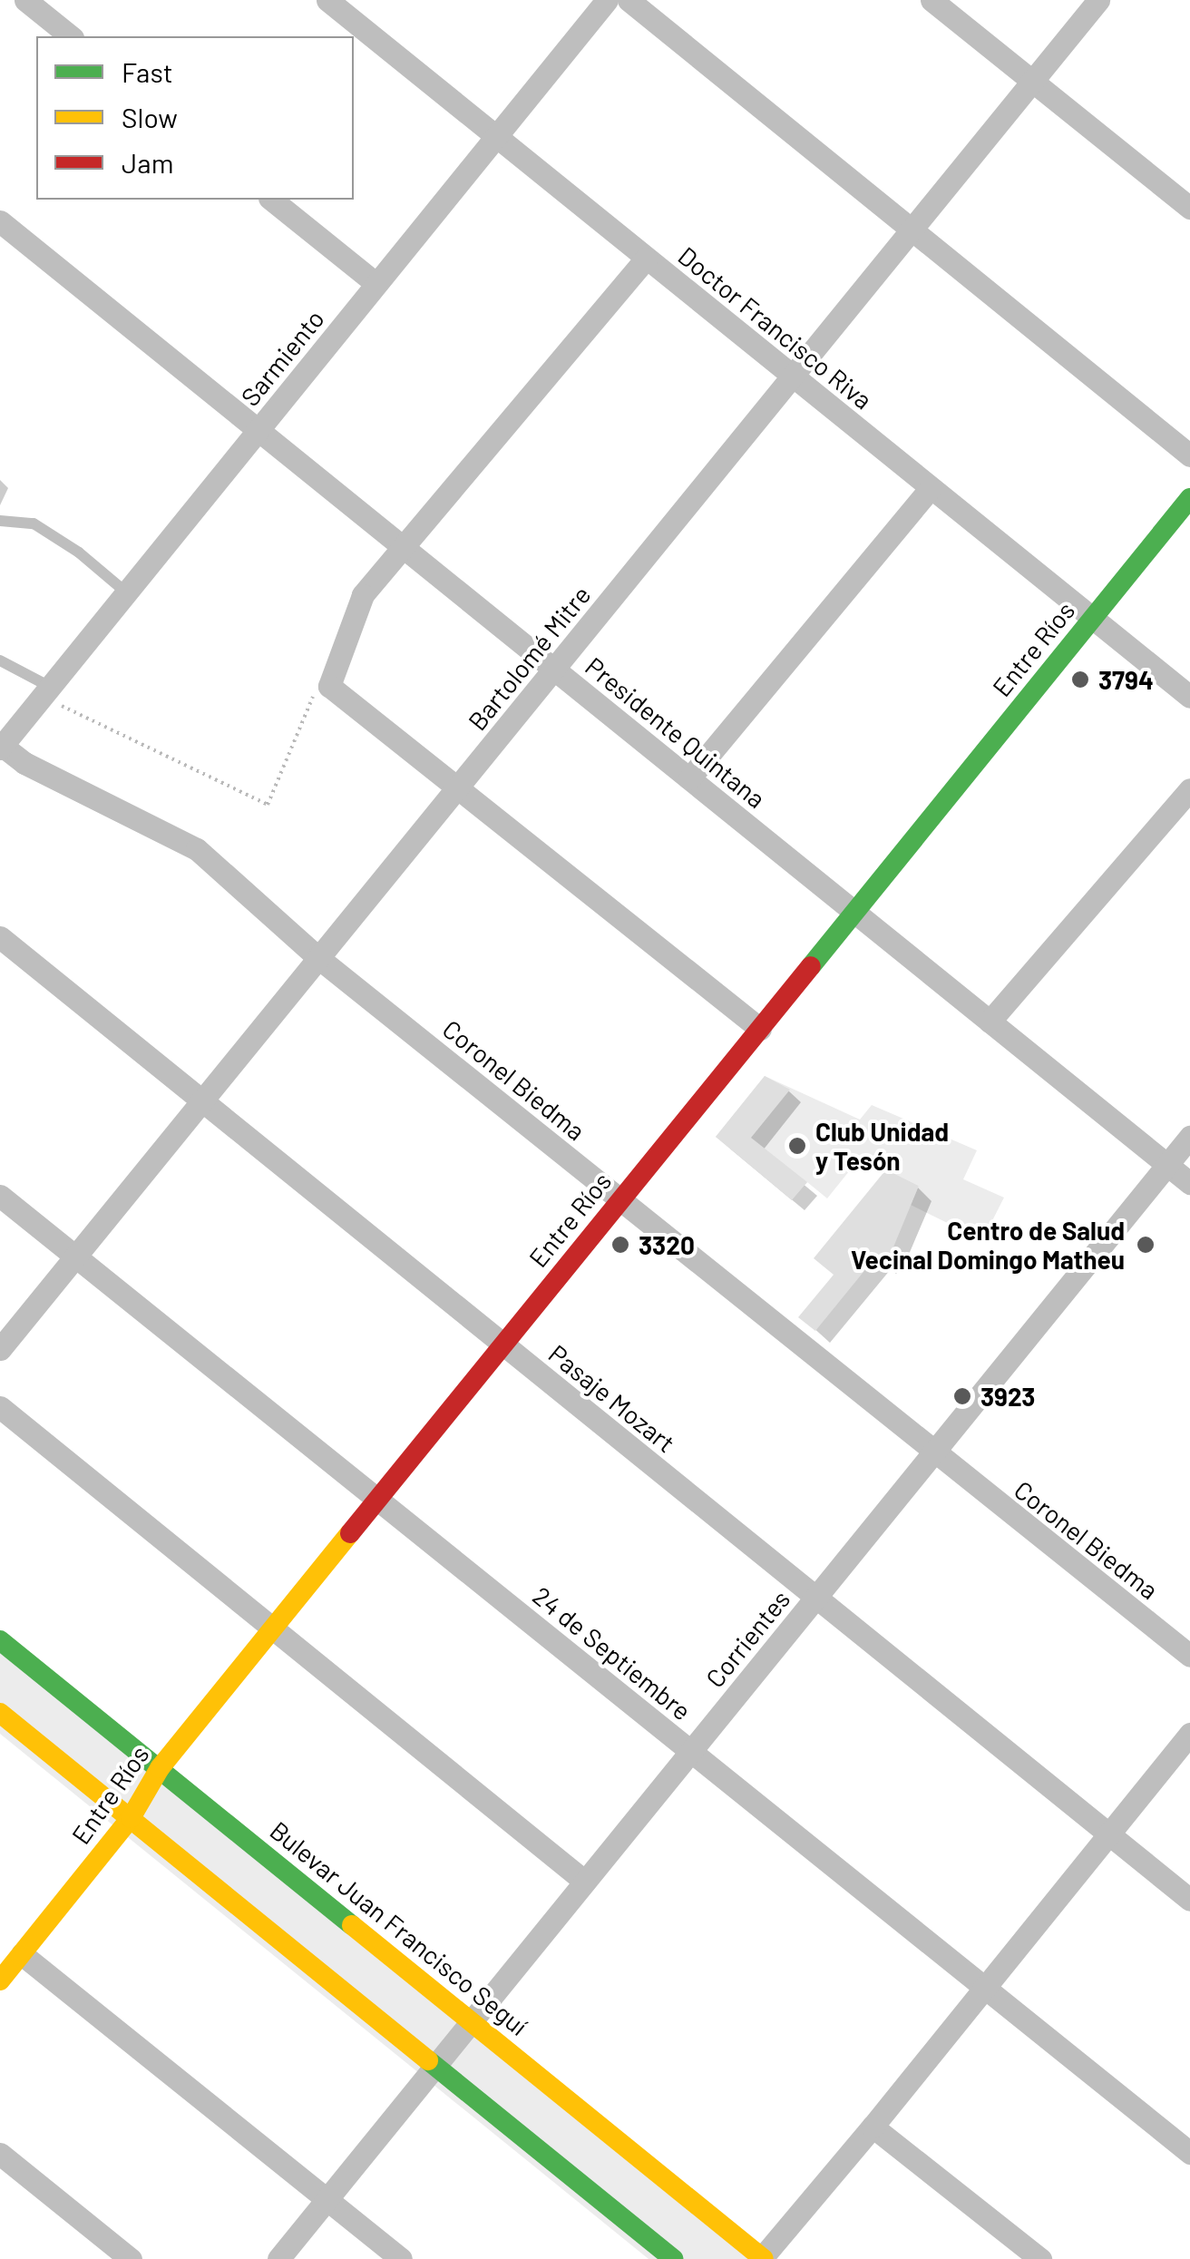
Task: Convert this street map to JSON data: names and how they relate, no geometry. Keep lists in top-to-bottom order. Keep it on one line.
{"streets":{"street":["Doctor Francisco Riva","Sarmiento","Entre Ríos","Bartolomé Mitre","Presidente Quintana","Coronel Biedma","Pasaje Mozart","Corrientes","24 de Septiembre","Bulevar Juan Francisco Seguí"]},"crossings":[["Doctor Francisco Riva","Sarmiento"],["Doctor Francisco Riva","Entre Ríos"],["Doctor Francisco Riva","Bartolomé Mitre"],["Sarmiento","Presidente Quintana"],["Sarmiento","Coronel Biedma"],["Entre Ríos","Presidente Quintana"],["Entre Ríos","Coronel Biedma"],["Entre Ríos","Pasaje Mozart"],["Entre Ríos","24 de Septiembre"],["Entre Ríos","Bulevar Juan Francisco Seguí"],["Bartolomé Mitre","Presidente Quintana"],["Bartolomé Mitre","Coronel Biedma"],["Bartolomé Mitre","Pasaje Mozart"],["Bartolomé Mitre","24 de Septiembre"],["Presidente Quintana","Corrientes"],["Coronel Biedma","Corrientes"],["Pasaje Mozart","Corrientes"],["Corrientes","24 de Septiembre"],["Corrientes","Bulevar Juan Francisco Seguí"]],"places":["3794","Club Unidad y Tesón","3320","Centro de Salud Vecinal Domingo Matheu","3923"],"legend":["Fast","Slow","Jam"]}
